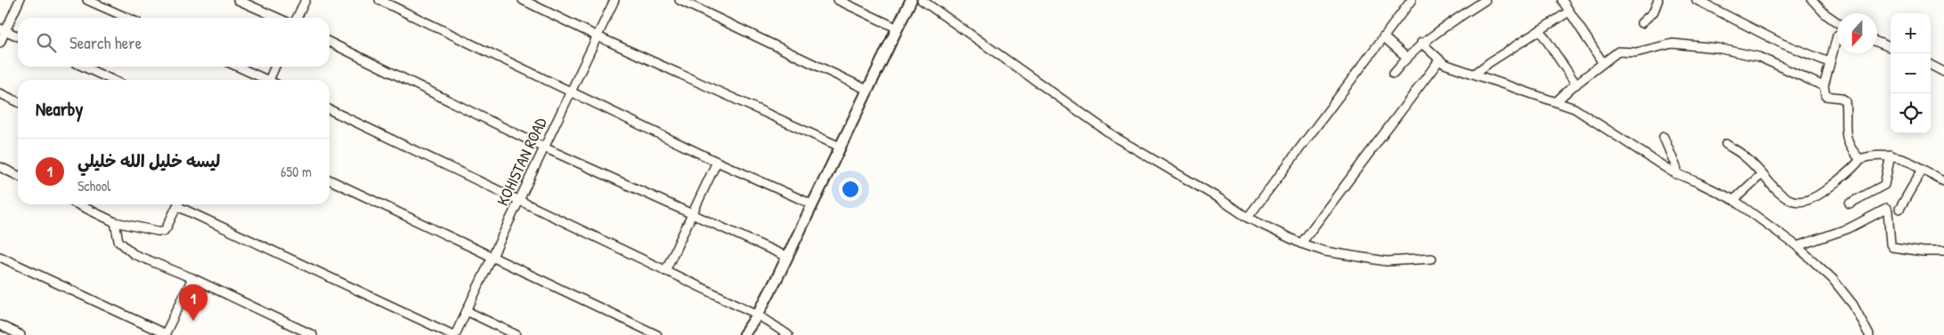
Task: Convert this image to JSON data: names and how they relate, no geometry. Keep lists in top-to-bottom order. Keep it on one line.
{"streets":{"street":["KOHISTAN ROAD"]},"north":"bottom","page":{"map_buttons":["+","−"],"search":"Search here","heading":"Nearby","list":[{"mark":"1","name":"ليسه خليل الله خليلي","note":"School","value":"650 m"}],"pins":"1"}}
